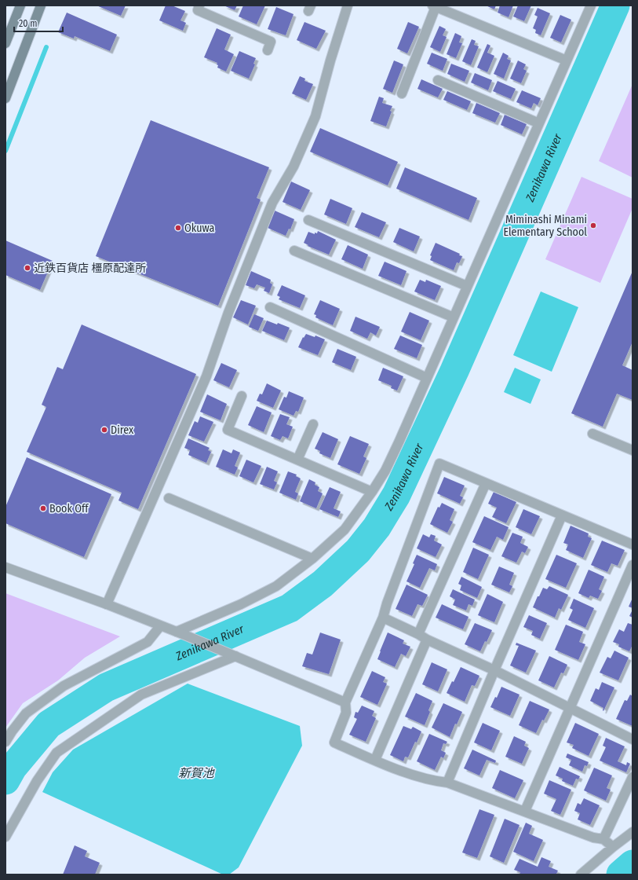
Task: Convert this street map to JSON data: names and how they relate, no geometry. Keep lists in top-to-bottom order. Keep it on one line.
{"water":["Zenikawa River","新賀池"],"places":["Miminashi Minami Elementary School","Okuwa","近鉄百貨店 橿原配達所","Direx","Book Off"],"scale_bar":"20 m"}
